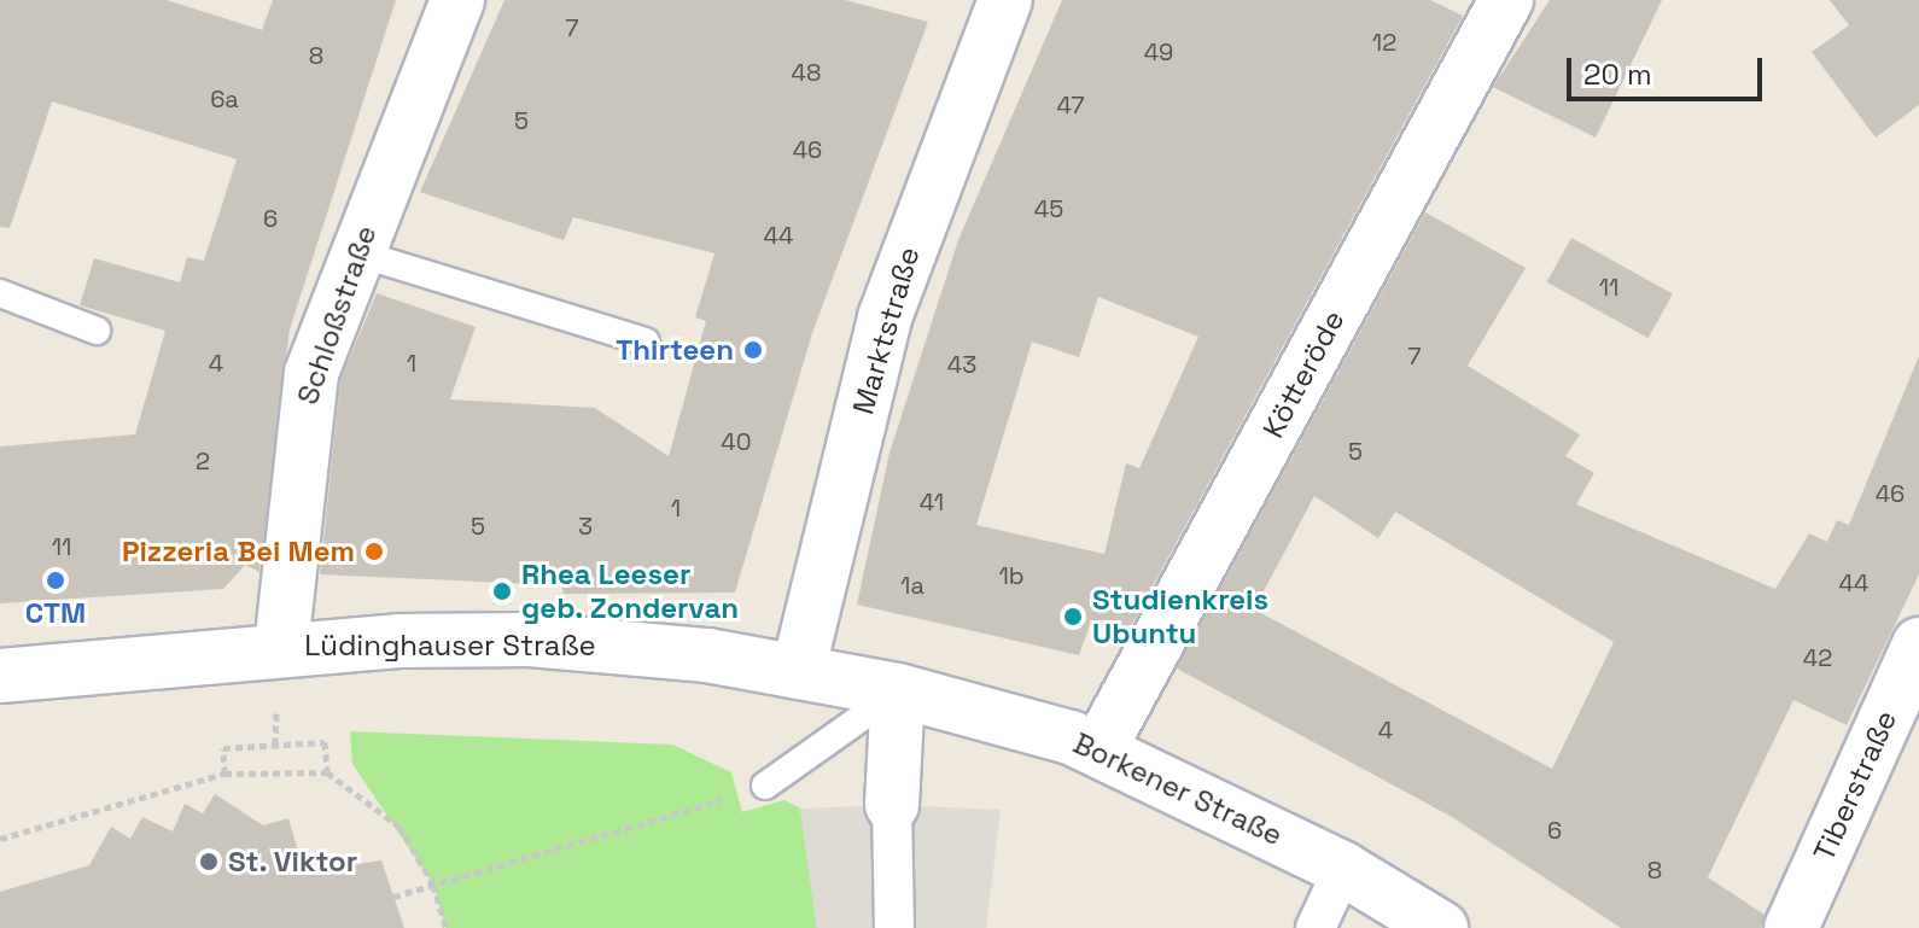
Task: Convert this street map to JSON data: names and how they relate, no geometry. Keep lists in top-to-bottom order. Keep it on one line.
{"streets":{"street":["Schloßstraße","Marktstraße","Kötteröde","Lüdinghauser Straße","Tiberstraße","Borkener Straße"]},"crossings":[["Schloßstraße","Lüdinghauser Straße"],["Marktstraße","Lüdinghauser Straße"],["Kötteröde","Borkener Straße"],["Lüdinghauser Straße","Borkener Straße"]],"places":["Thirteen","Pizzeria Bei Mem","CTM","Rhea Leeser geb. Zondervan","Studienkreis Ubuntu","St. Viktor"],"house_numbers":["7","12","49","8","48","6a","47","5","46","45","6","44","11","7","4","1","43","40","5","2","46","41","1","5","3","11","1b","44","1a","42","4","6","8"],"scale_bar":"20 m"}
